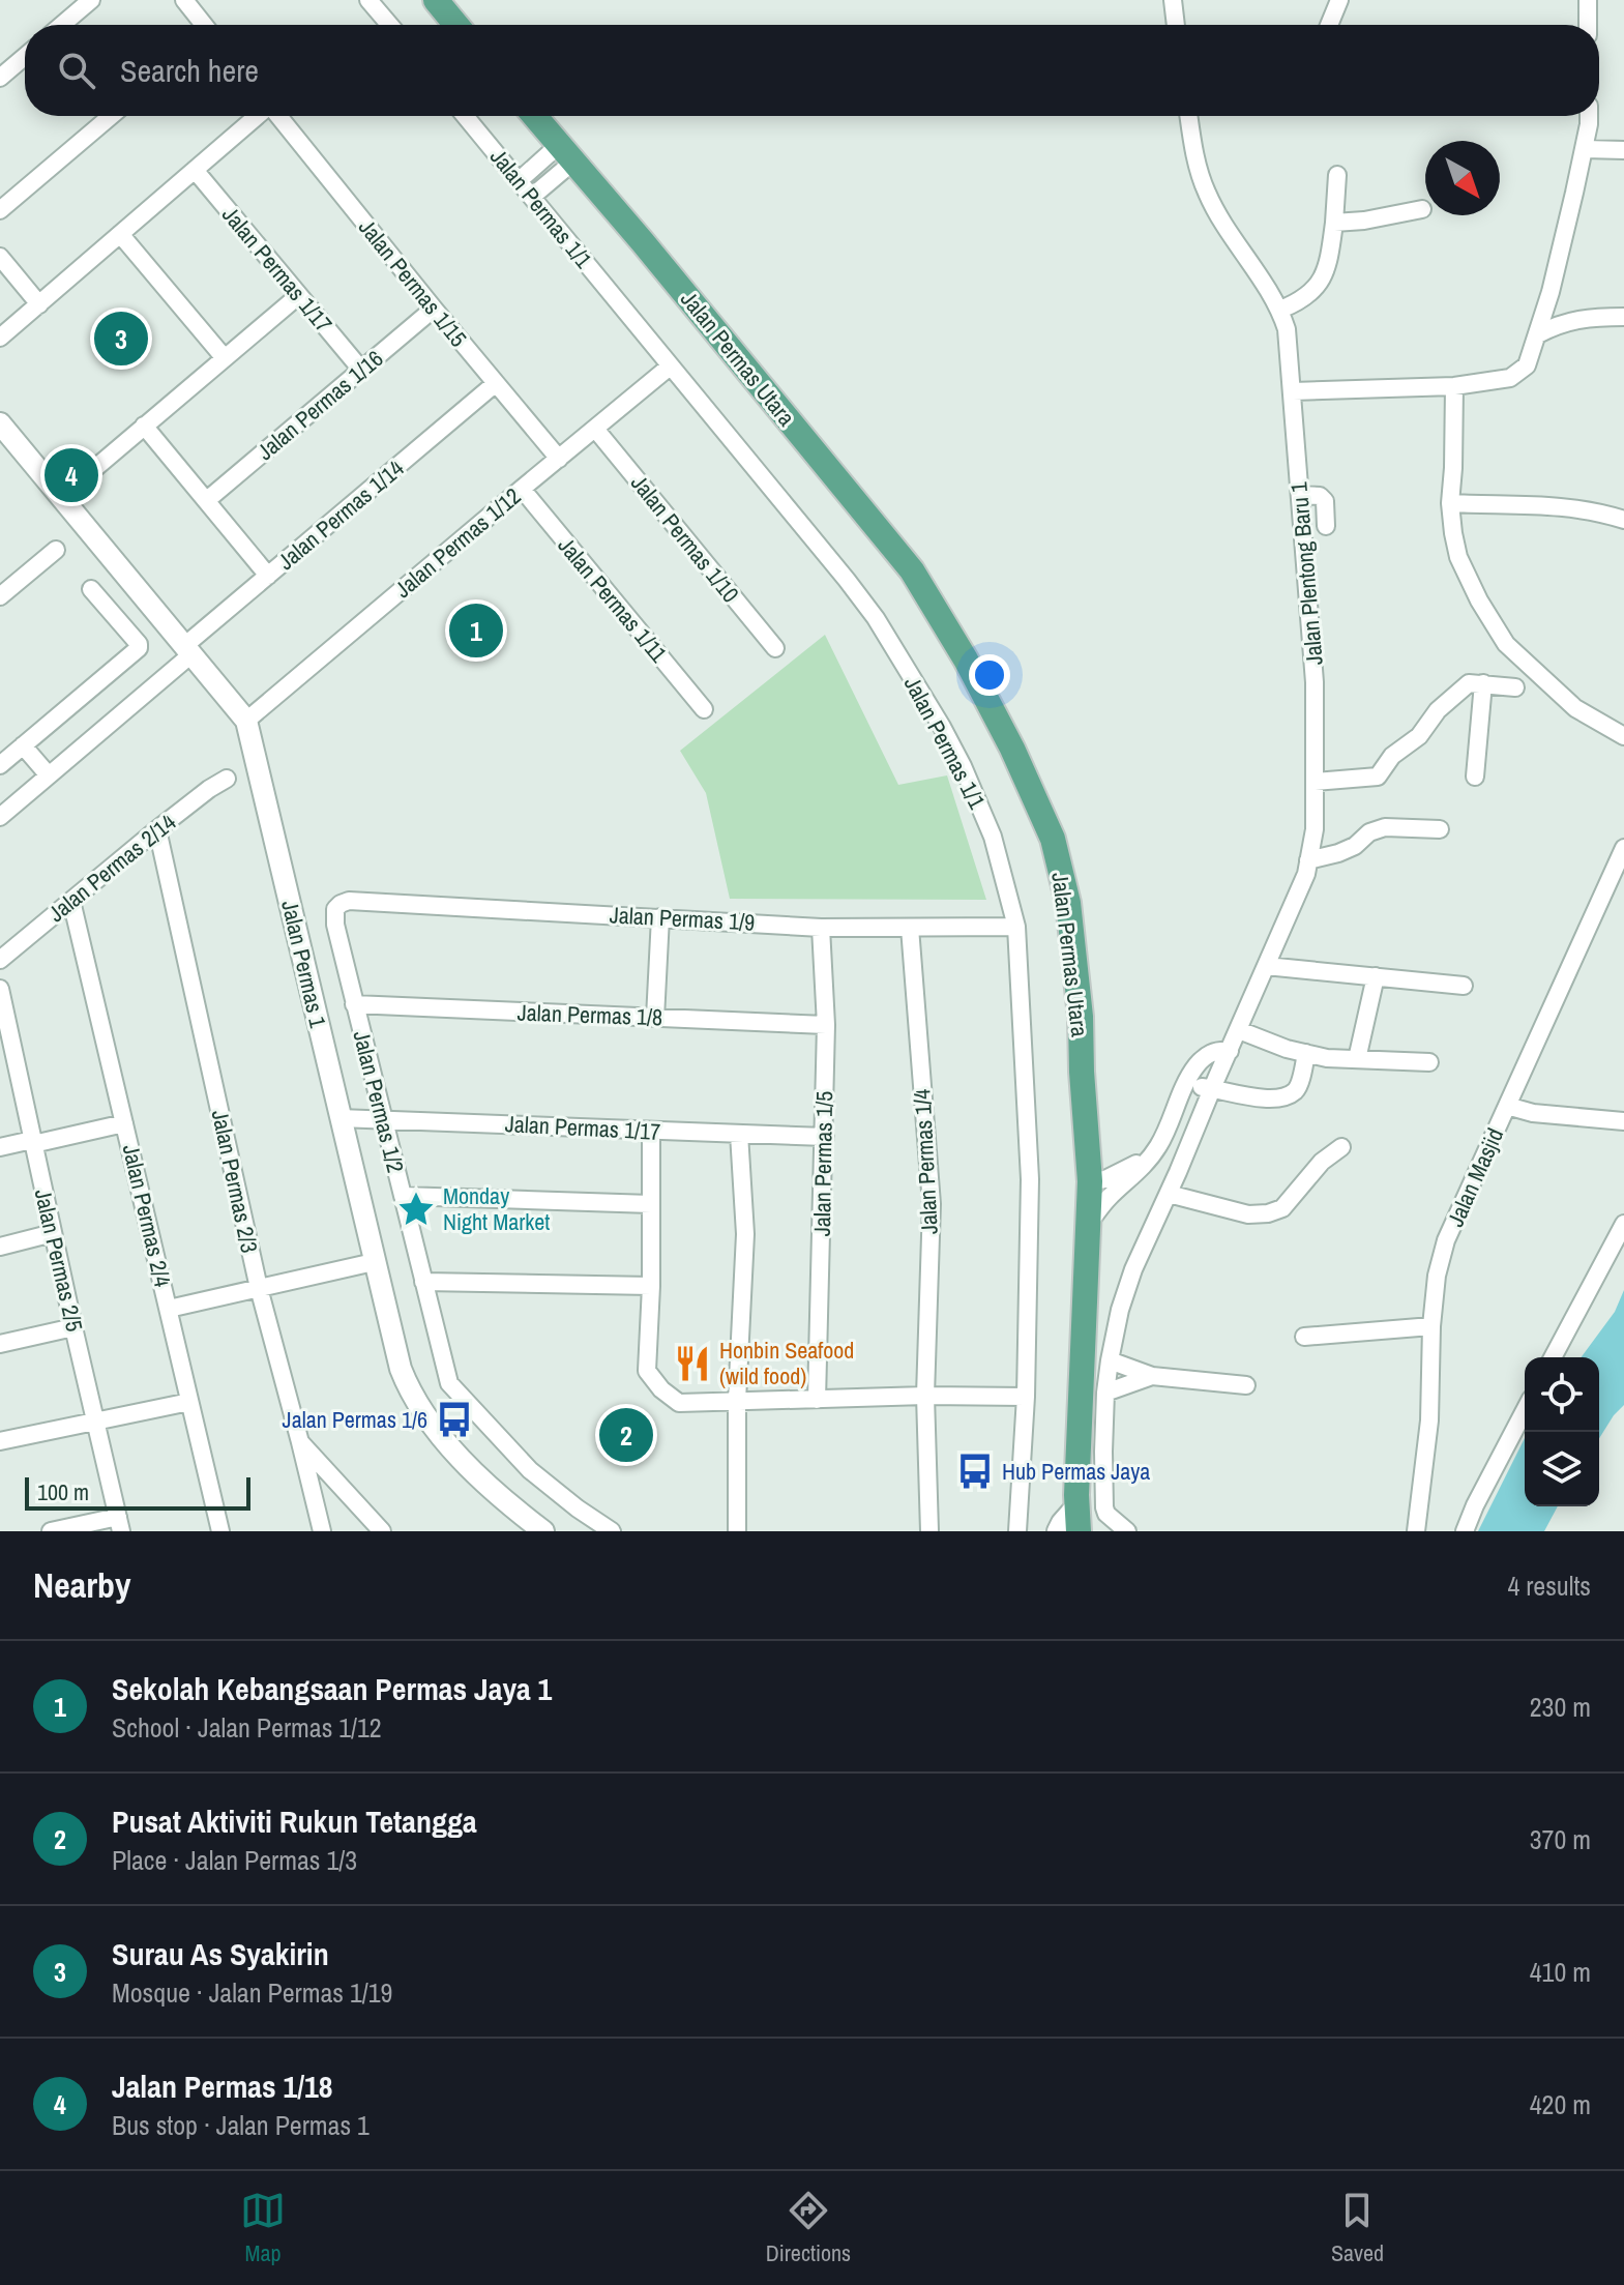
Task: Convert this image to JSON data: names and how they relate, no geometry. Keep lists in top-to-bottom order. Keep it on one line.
{"streets":{"main road":["Jalan Permas Utara"],"street":["Jalan Permas 1/1","Jalan Permas 1/17","Jalan Permas 1/15","Jalan Permas 1/16","Jalan Permas 1/14","Jalan Permas 1/10","Jalan Permas 1/12","Jalan Plentong Baru 1","Jalan Permas 1/11","Jalan Permas 2/14","Jalan Permas 1/9","Jalan Permas 1","Jalan Permas 1/8","Jalan Permas 1/2","Jalan Permas 1/4","Jalan Permas 1/5","Jalan Masjid","Jalan Permas 2/3","Jalan Permas 2/4","Jalan Permas 2/5"]},"crossings":[["Jalan Permas 1/1","Jalan Permas 1/12"],["Jalan Permas 1/1","Jalan Permas 1/9"],["Jalan Permas 1/17","Jalan Permas 1/16"],["Jalan Permas 1/17","Jalan Permas 1"],["Jalan Permas 1/17","Jalan Permas 1/2"],["Jalan Permas 1/17","Jalan Permas 1/5"],["Jalan Permas 1/15","Jalan Permas 1/16"],["Jalan Permas 1/15","Jalan Permas 1/14"],["Jalan Permas 1/15","Jalan Permas 1/12"],["Jalan Permas 1/14","Jalan Permas 1"],["Jalan Permas 1/10","Jalan Permas 1/12"],["Jalan Permas 1/12","Jalan Permas 1/11"],["Jalan Permas 1/12","Jalan Permas 1"],["Jalan Permas 2/14","Jalan Permas 2/3"],["Jalan Permas 2/14","Jalan Permas 2/4"],["Jalan Permas 1/9","Jalan Permas 1/2"],["Jalan Permas 1/9","Jalan Permas 1/4"],["Jalan Permas 1/9","Jalan Permas 1/5"],["Jalan Permas 1/8","Jalan Permas 1/2"],["Jalan Permas 1/8","Jalan Permas 1/5"]],"places":{"place":["Monday Night Market"],"restaurant":["Honbin Seafood (wild food)"],"bus stop":["Jalan Permas 1/6","Hub Permas Jaya"]},"scale_bar":"100 m","north":"bottom right","page":{"search":"Search here","pins":["3","4","1","2"],"scale":"100 m","heading":["Nearby","4 results"],"list":[{"mark":"1","name":"Sekolah Kebangsaan Permas Jaya 1","note":"School · Jalan Permas 1/12","value":"230 m"},{"mark":"2","name":"Pusat Aktiviti Rukun Tetangga","note":"Place · Jalan Permas 1/3","value":"370 m"},{"mark":"3","name":"Surau As Syakirin","note":"Mosque · Jalan Permas 1/19","value":"410 m"},{"mark":"4","name":"Jalan Permas 1/18","note":"Bus stop · Jalan Permas 1","value":"420 m"}],"nav":["Map","Directions","Saved"]}}
